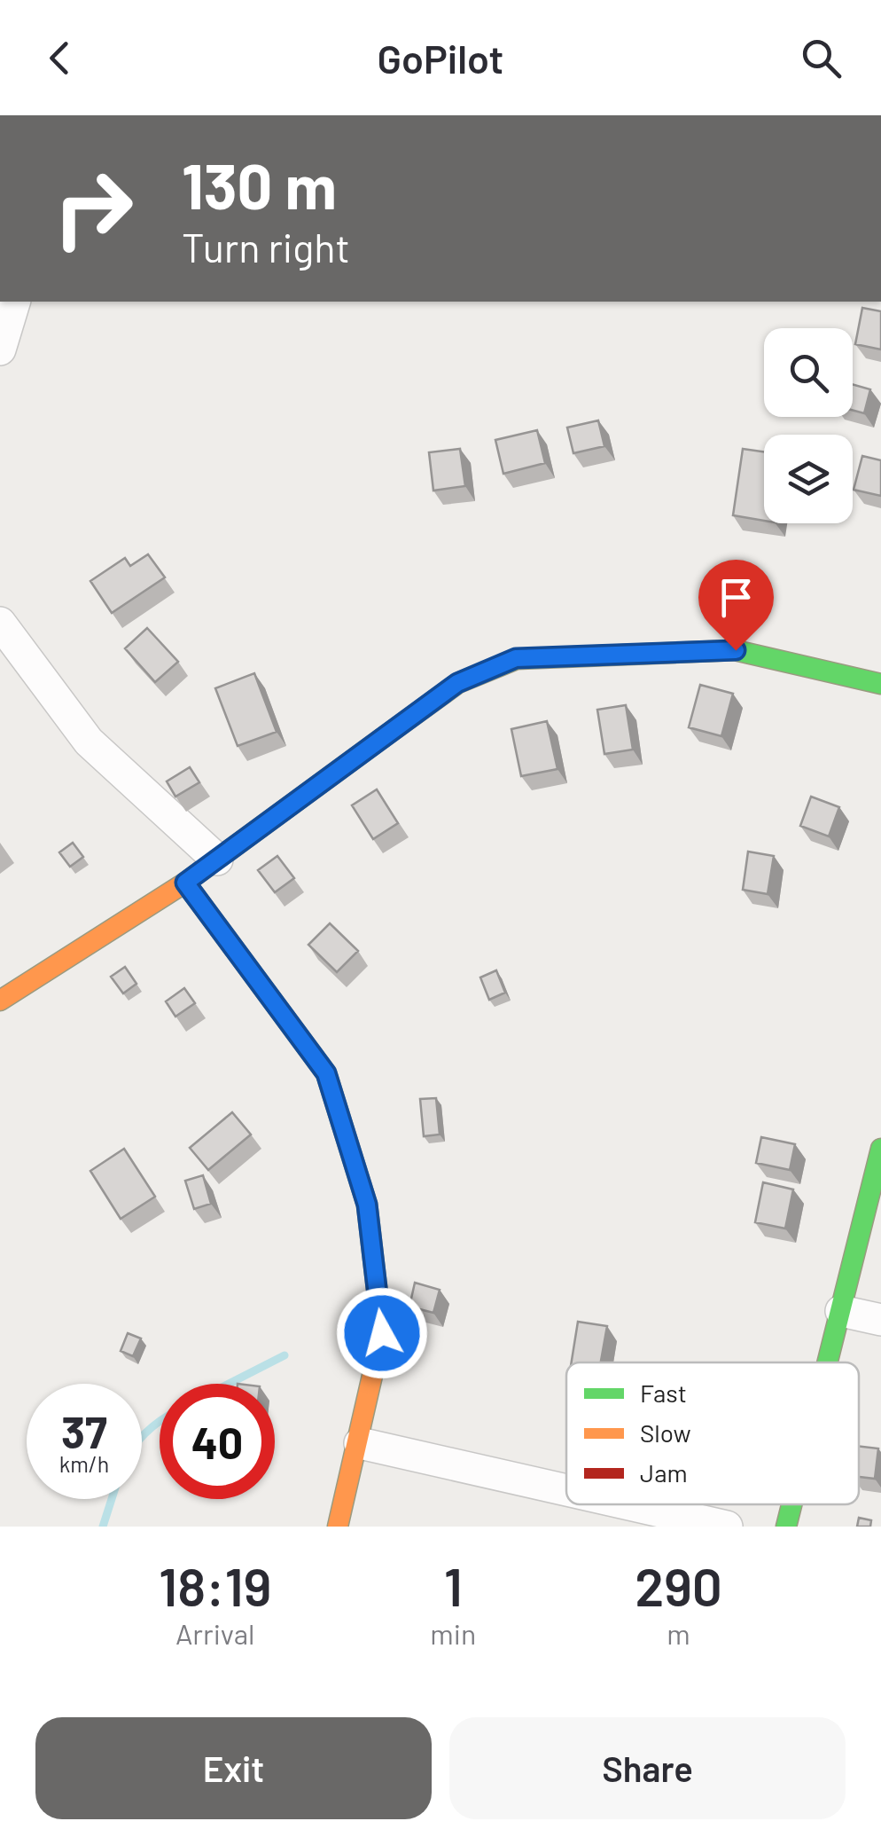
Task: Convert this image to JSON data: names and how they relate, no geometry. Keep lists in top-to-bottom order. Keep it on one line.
{"legend":["Fast","Slow","Jam"],"page":{"header":"GoPilot","turn":["130 m","Turn right"],"speed":"37 km/h","limit":"40","eta":["18:19","Arrival","1","min","290","m"],"buttons":["Exit","Share"]}}
